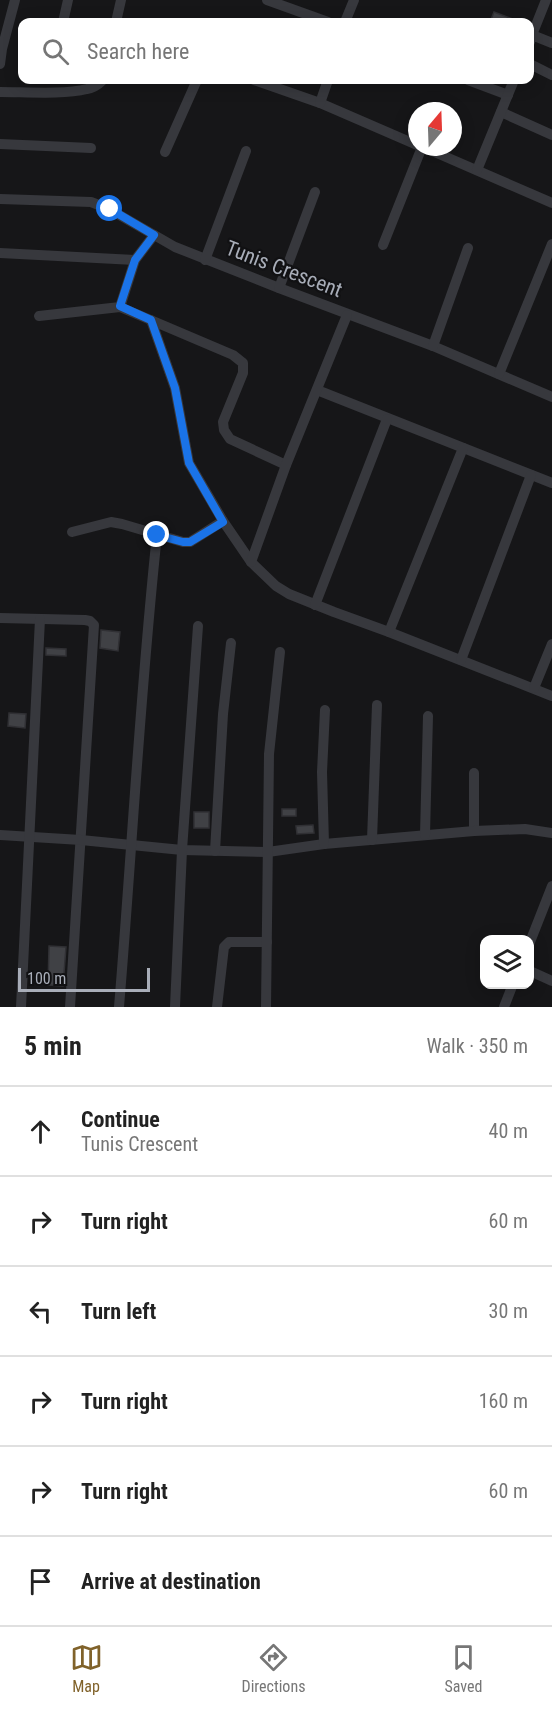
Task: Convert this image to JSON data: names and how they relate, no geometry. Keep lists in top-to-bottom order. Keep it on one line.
{"streets":{"street":["Tunis Crescent"]},"scale_bar":"100 m","north":"top","page":{"search":"Search here","scale":"100 m","heading":["5 min","Walk · 350 m"],"list":[["Continue","Tunis Crescent","40 m"],["Turn right","60 m"],["Turn left","30 m"],["Turn right","160 m"],["Turn right","60 m"],"Arrive at destination"],"nav":["Map","Directions","Saved"]}}
